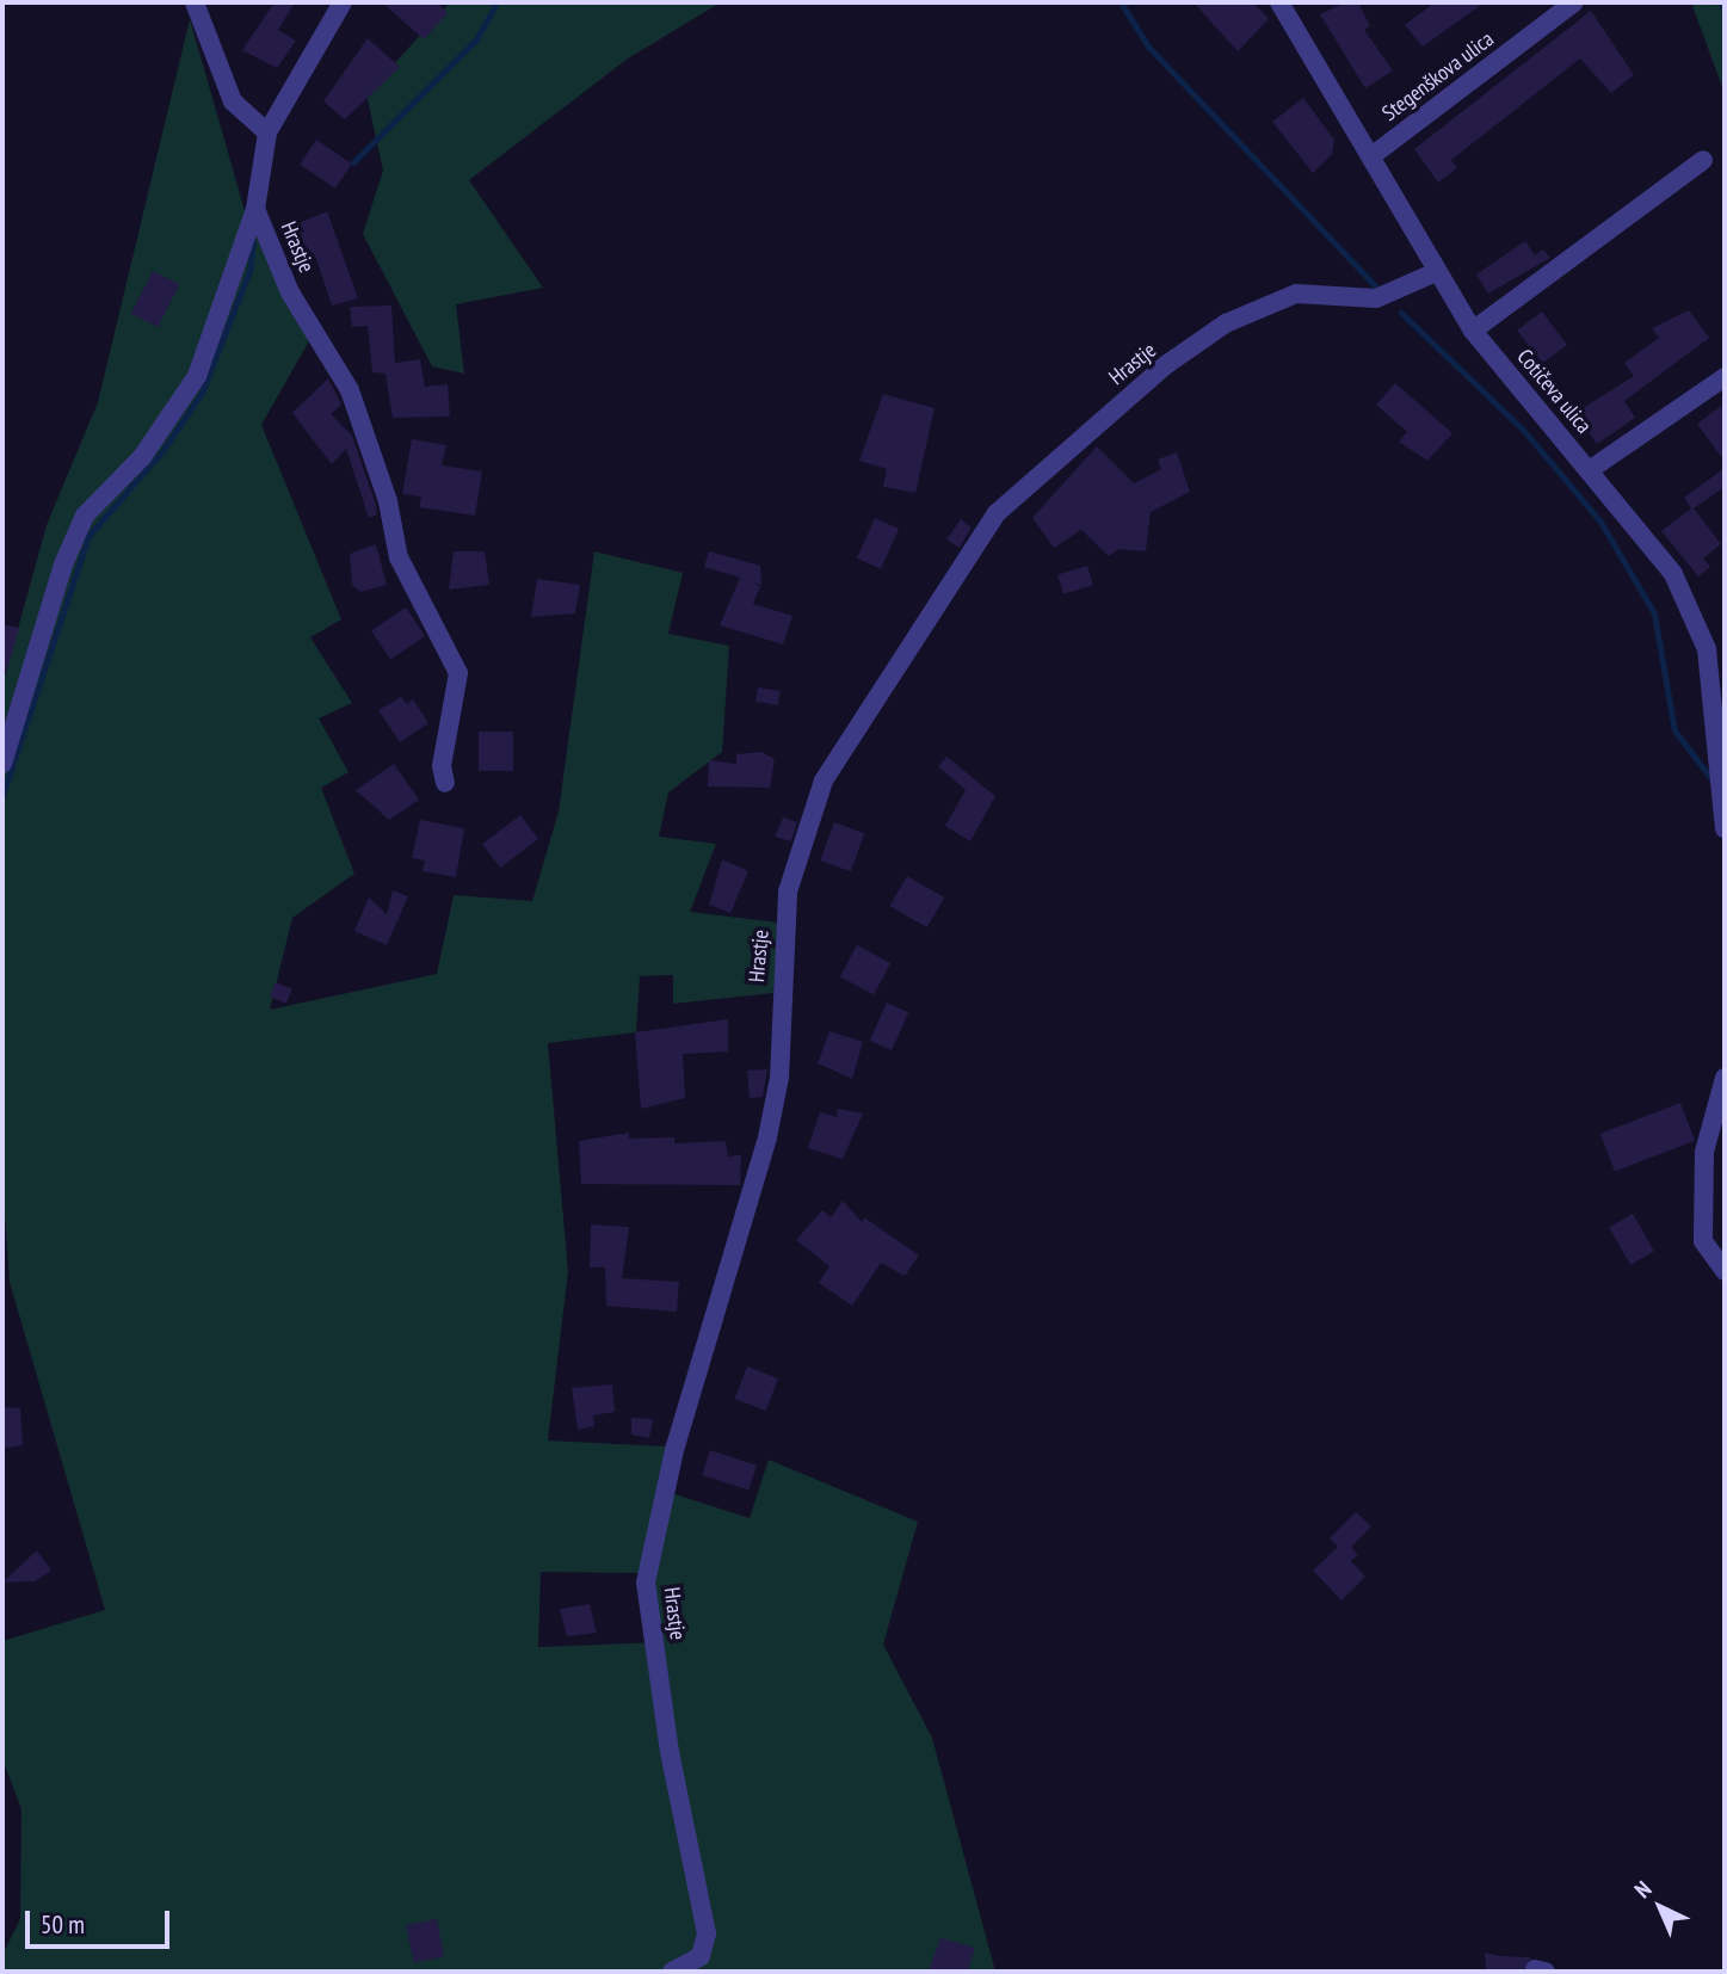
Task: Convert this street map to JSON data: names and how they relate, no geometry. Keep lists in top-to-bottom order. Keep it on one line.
{"streets":{"street":["Stegenškova ulica","Hrastje","Cotičeva ulica"]},"crossings":[["Stegenškova ulica","Cotičeva ulica"],["Hrastje","Cotičeva ulica"]],"scale_bar":"50 m","north":"top left"}
